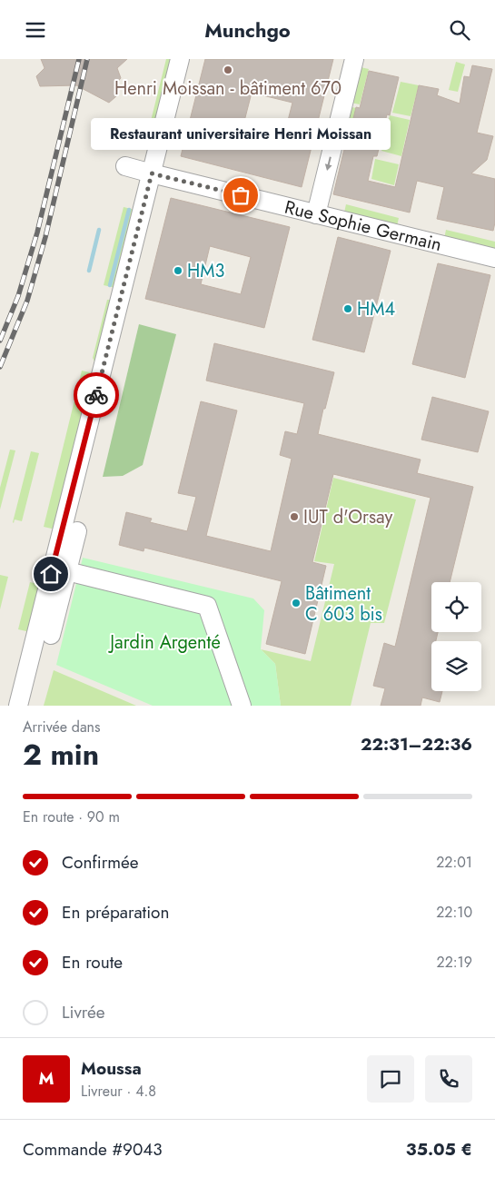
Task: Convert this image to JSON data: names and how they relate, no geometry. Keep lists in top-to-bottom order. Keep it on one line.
{"streets":{"street":["Rue Sophie Germain"]},"parks":["Jardin Argenté"],"places":["Henri Moissan - bâtiment 670","Restaurant universitaire Henri Moissan","HM3","HM4","IUT d'Orsay","Bâtiment C 603 bis"],"page":{"header":"Munchgo","bubble":"Restaurant universitaire Henri Moissan","heading":["2 min","Arrivée dans","22:31–22:36"],"panel":["Moussa","Livreur · 4.8","Commande #9043","35.05 €"],"bar":"En route · 90 m","list":[["Confirmée","22:01"],["En préparation","22:10"],["En route","22:19"],"Livrée"],"round":"M"}}
